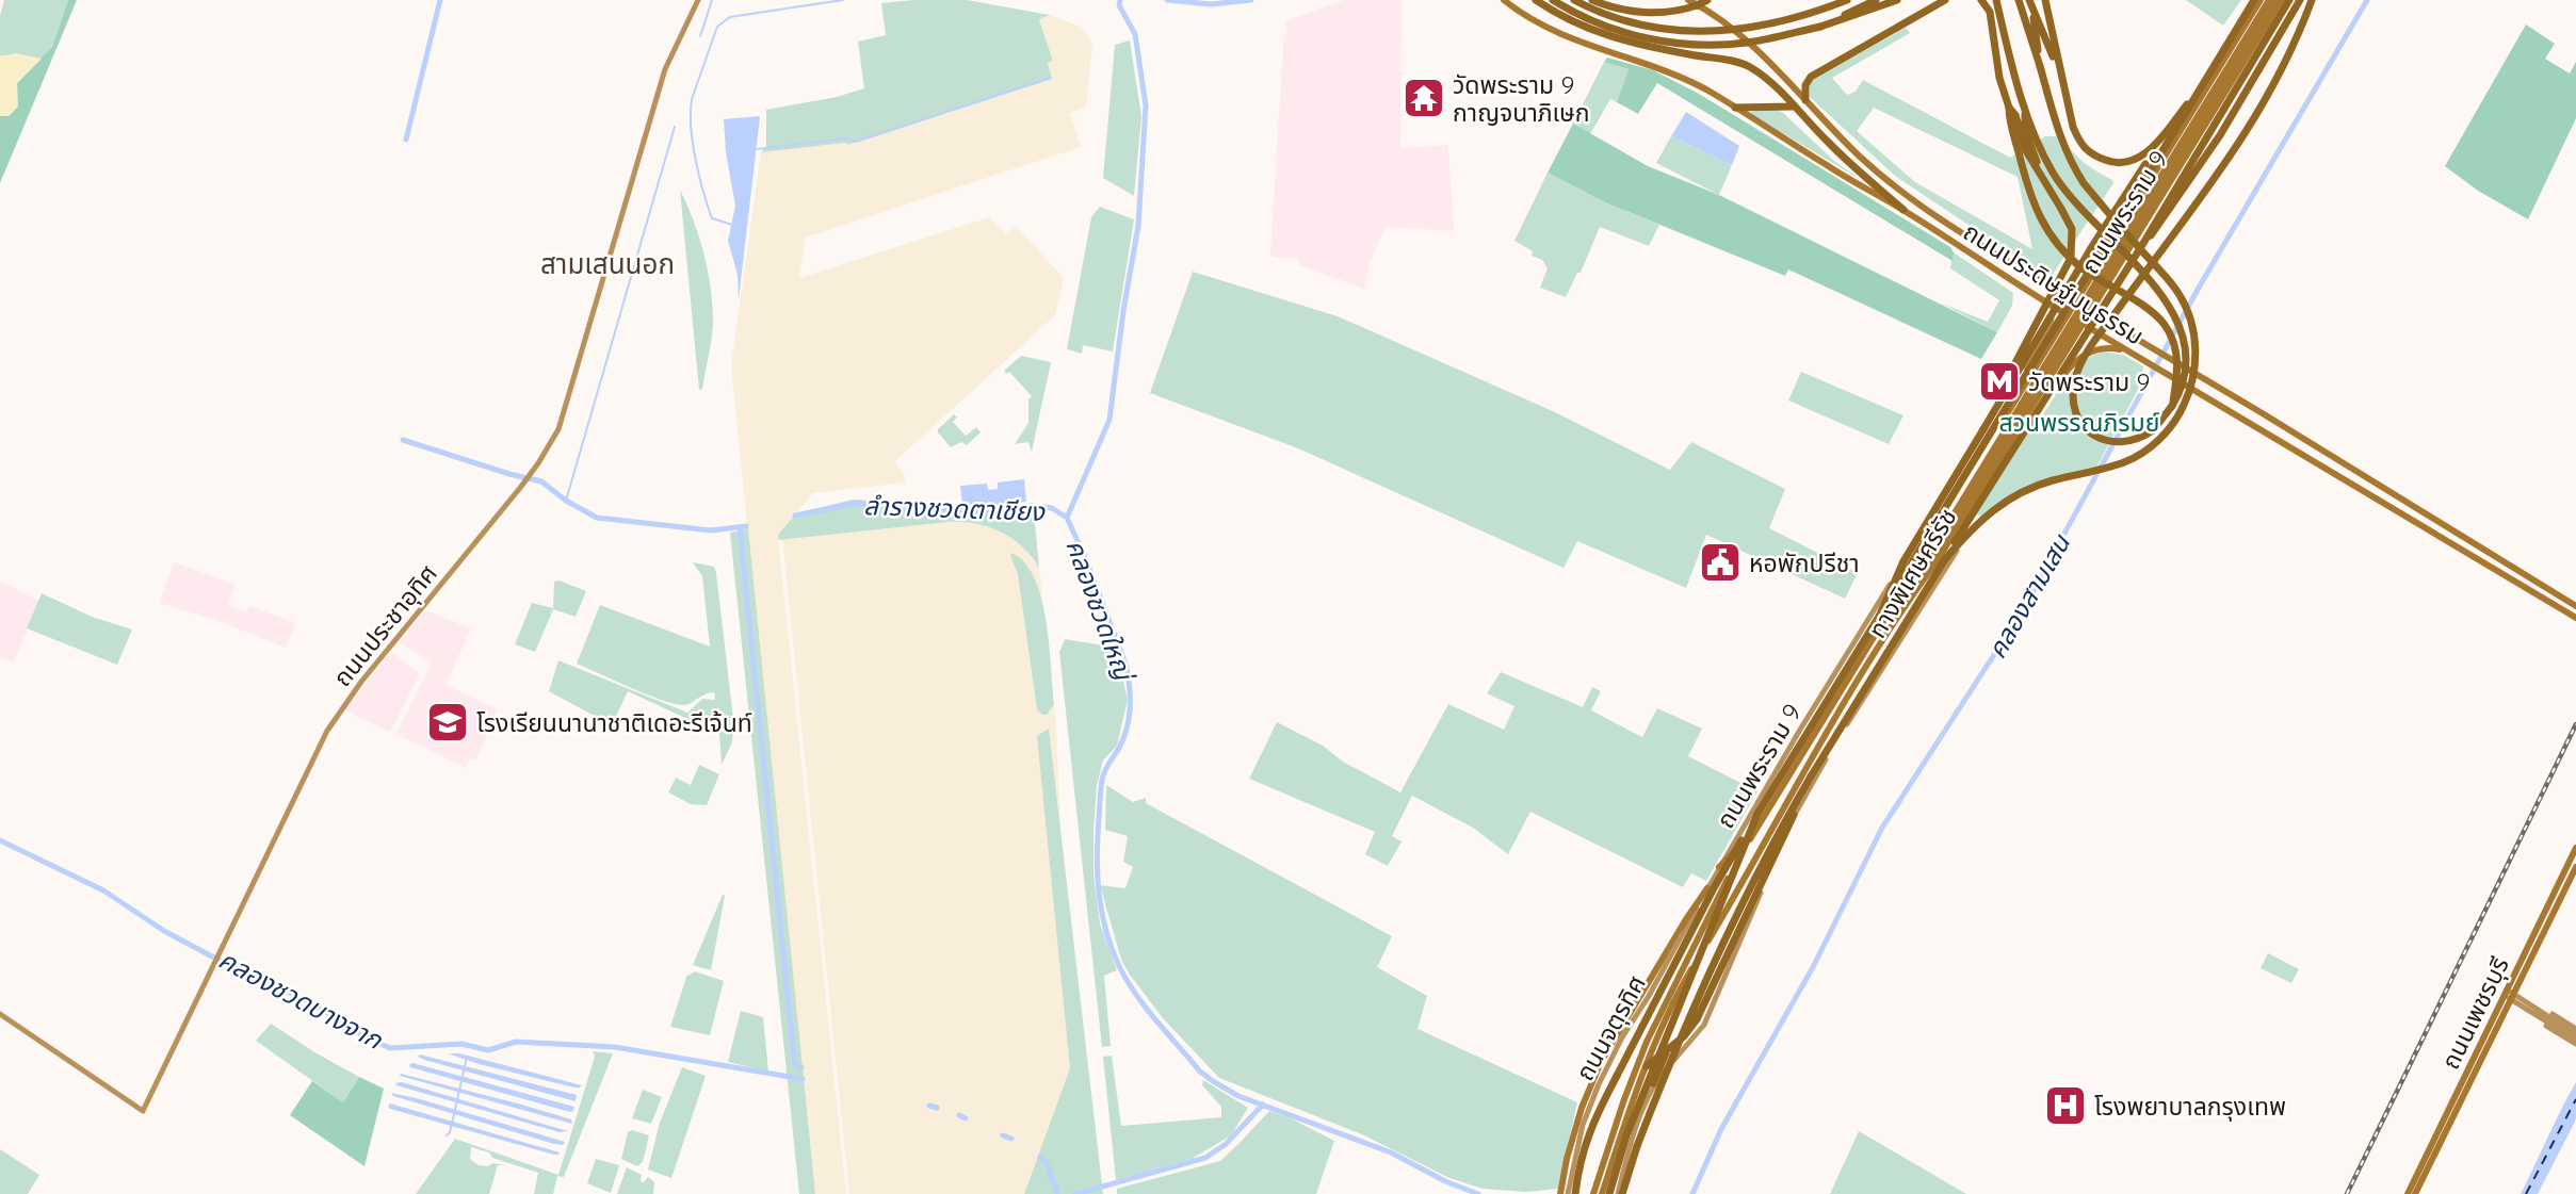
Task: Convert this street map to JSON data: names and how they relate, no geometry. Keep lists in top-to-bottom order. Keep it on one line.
{"streets":{"highway":["ทางพิเศษศรีรัช"],"main road":["ถนนพระราม 9","ถนนประดิษฐ์มนูธรรม","ถนนประชาอุทิศ","ถนนเพชรบุรี","ถนนจตุรทิศ"]},"crossings":[["ถนนพระราม 9","ถนนประดิษฐ์มนูธรรม"],["ถนนพระราม 9","ถนนจตุรทิศ"]],"districts":["สามเสนนอก"],"water":["ลำรางชวดตาเชียง","คลองสามเสน","คลองชวดใหญ่","คลองชวดบางจาก"],"parks":["สวนพรรณภิรมย์"],"places":{"temple":["วัดพระราม 9 กาญจนาภิเษก"],"metro station":["วัดพระราม 9"],"public building":["หอพักปรีชา"],"school or university":["โรงเรียนนานาชาติเดอะรีเจ้นท์"],"hospital":["โรงพยาบาลกรุงเทพ"]}}
